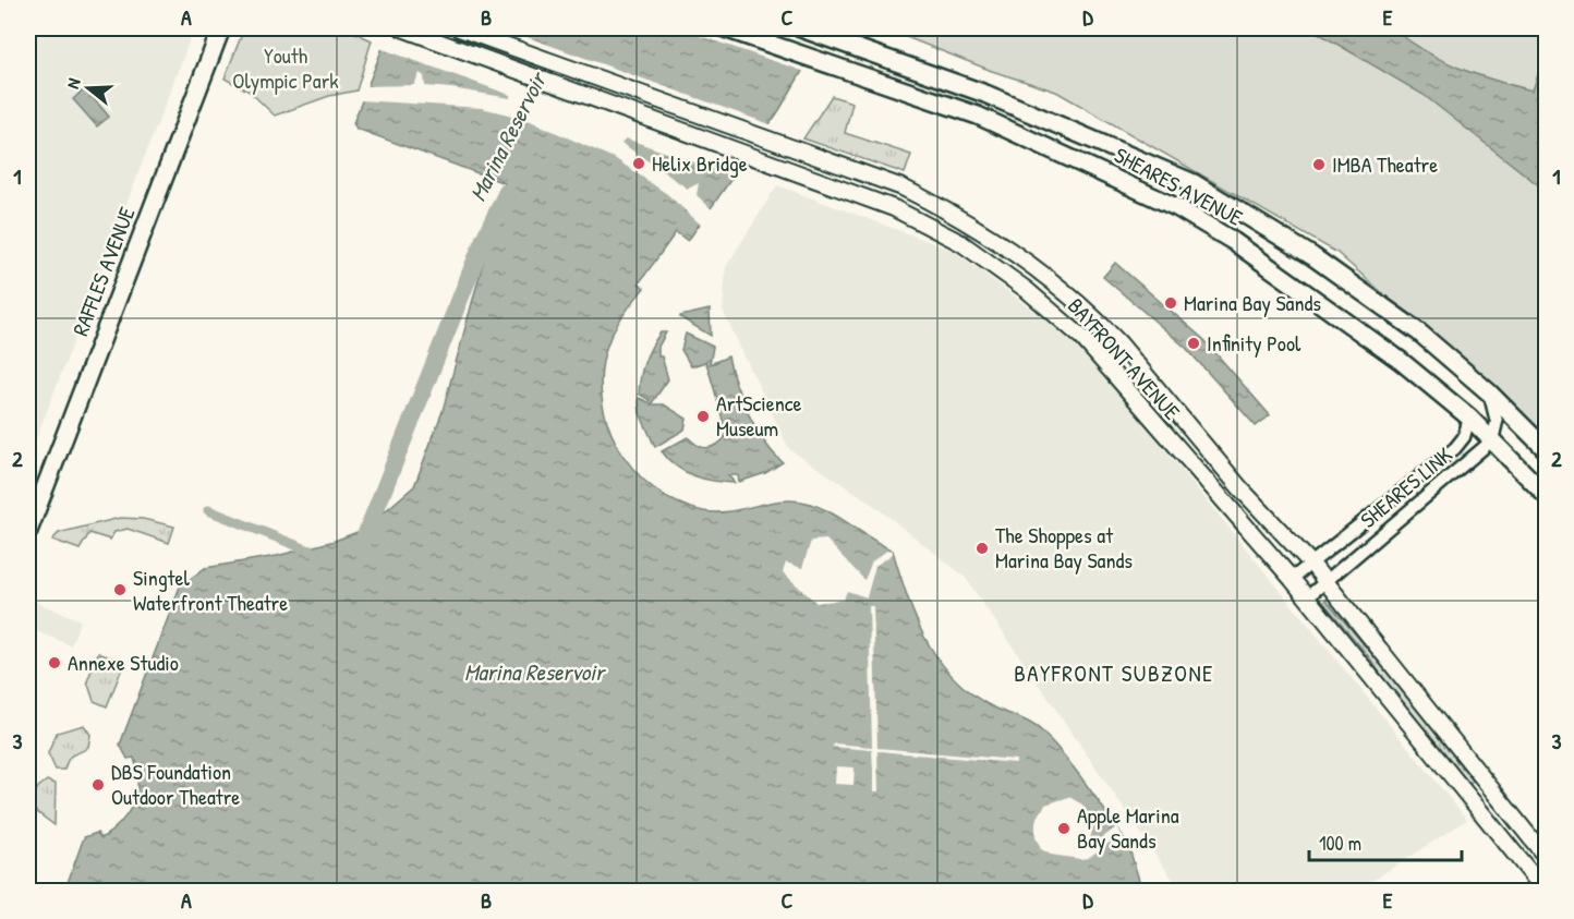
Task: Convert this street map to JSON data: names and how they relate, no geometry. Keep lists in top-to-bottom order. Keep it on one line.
{"streets":{"main road":["SHEARES AVENUE","RAFFLES AVENUE","BAYFRONT AVENUE"],"street":["SHEARES LINK"]},"crossings":[["SHEARES AVENUE","SHEARES LINK"],["BAYFRONT AVENUE","SHEARES LINK"]],"districts":["BAYFRONT SUBZONE"],"water":["Marina Reservoir"],"parks":["Youth Olympic Park"],"places":["Helix Bridge","IMBA Theatre","Marina Bay Sands","Infinity Pool","ArtScience Museum","The Shoppes at Marina Bay Sands","Singtel Waterfront Theatre","Annexe Studio","DBS Foundation Outdoor Theatre","Apple Marina Bay Sands"],"scale_bar":"100 m","north":"left","grid":{"columns":["A","B","C","D","E"],"rows":["1","2","3"]}}
